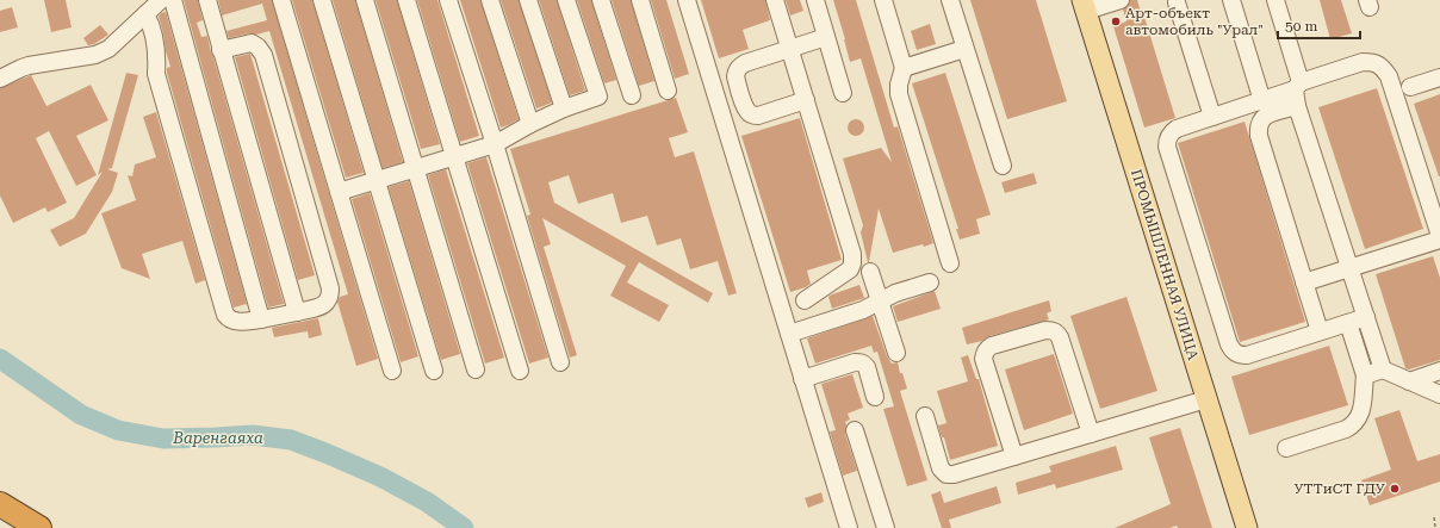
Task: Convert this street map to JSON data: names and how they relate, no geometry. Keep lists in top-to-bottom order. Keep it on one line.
{"streets":{"main road":["ПРОМЫШЛЕННАЯ УЛИЦА"]},"water":["Варенгаяха"],"places":["Арт-объект автомобиль \"Урал\"","УТТиСТ ГДУ"],"scale_bar":"50 m"}
